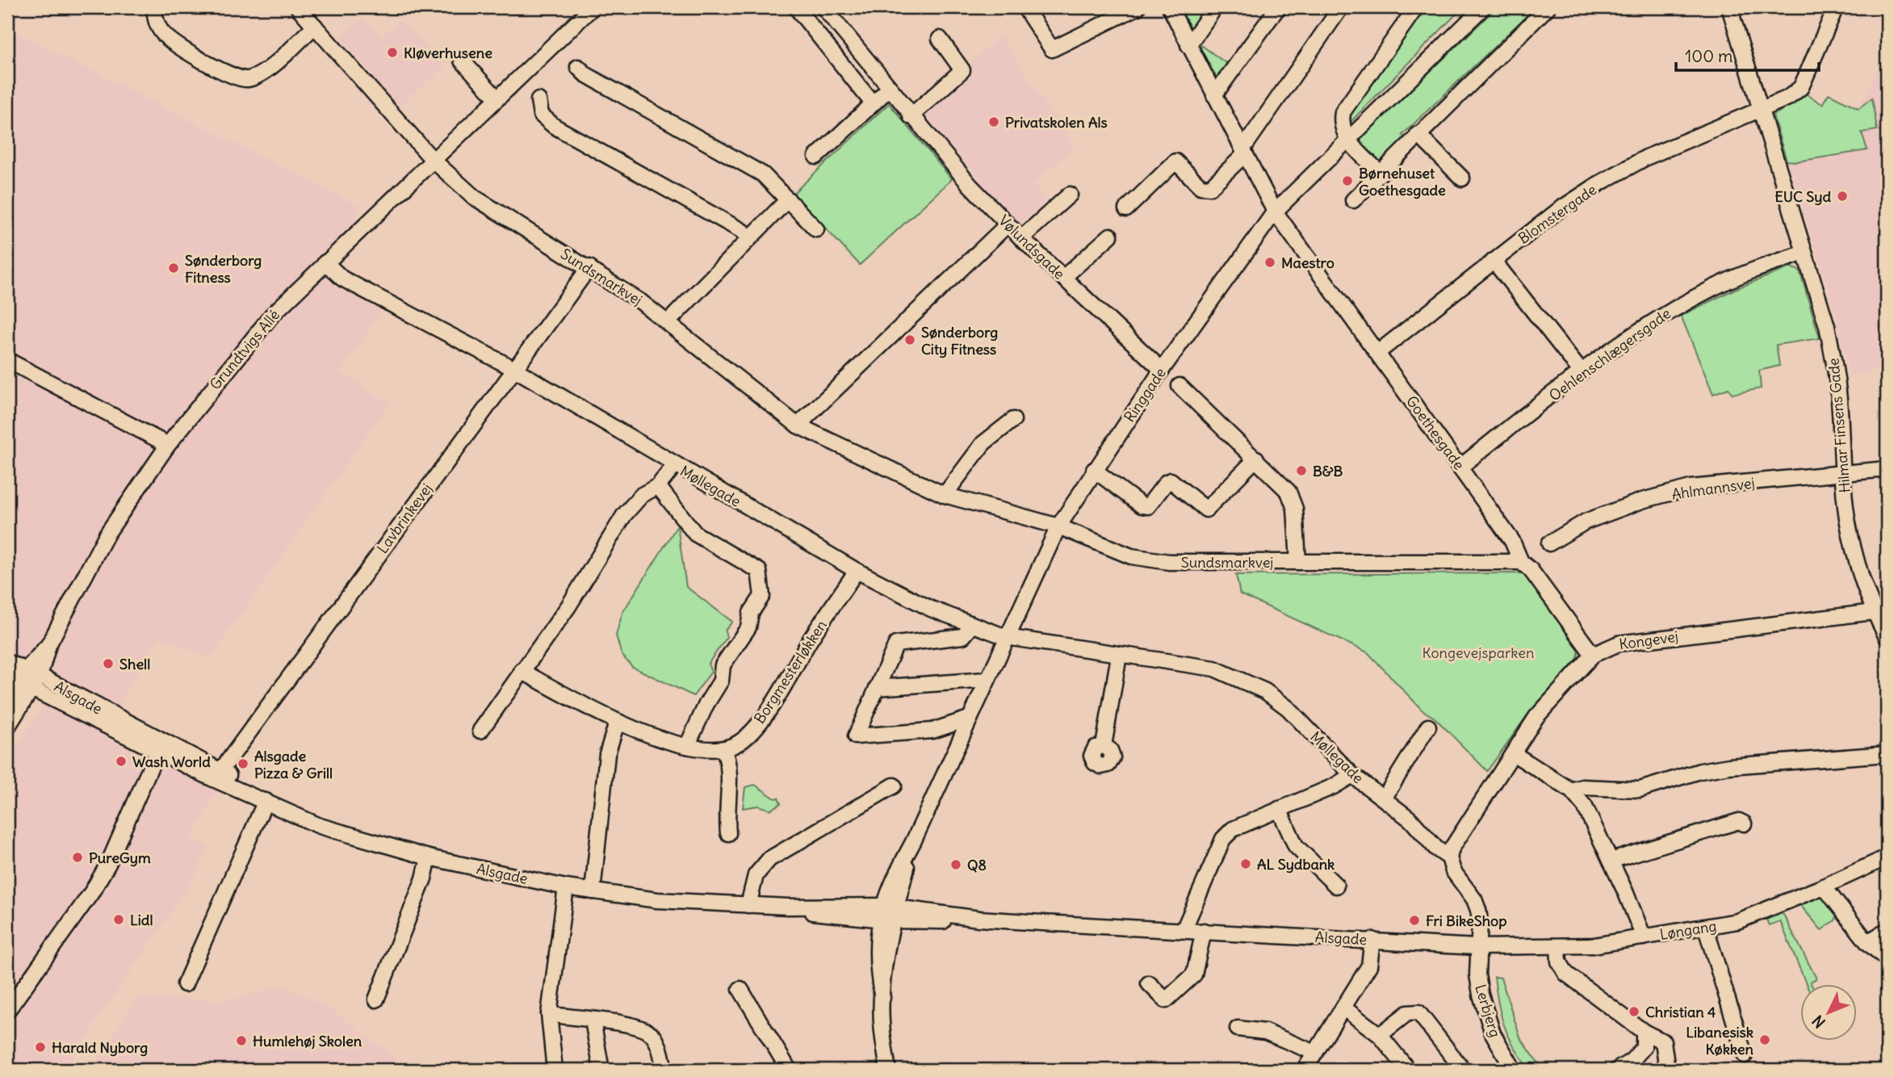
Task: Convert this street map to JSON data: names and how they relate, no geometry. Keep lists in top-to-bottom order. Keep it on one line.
{"streets":{"street":["Blomstergade","Vølundsgade","Sundsmarkvej","Grundtvigs Allé","Oehlenschlægersgade","Ringgade","Hilmar Finsens Gade","Goethesgade","Møllegade","Ahlmannsvej","Lavbrinkevej","Kongevej","Borgmesterløkken","Alsgade","Løngang","Lerbjerg"]},"crossings":[["Blomstergade","Hilmar Finsens Gade"],["Blomstergade","Goethesgade"],["Vølundsgade","Ringgade"],["Sundsmarkvej","Grundtvigs Allé"],["Sundsmarkvej","Ringgade"],["Sundsmarkvej","Goethesgade"],["Sundsmarkvej","Lavbrinkevej"],["Grundtvigs Allé","Møllegade"],["Grundtvigs Allé","Alsgade"],["Oehlenschlægersgade","Hilmar Finsens Gade"],["Oehlenschlægersgade","Goethesgade"],["Ringgade","Goethesgade"],["Ringgade","Møllegade"],["Ringgade","Alsgade"],["Hilmar Finsens Gade","Ahlmannsvej"],["Hilmar Finsens Gade","Kongevej"],["Goethesgade","Kongevej"],["Møllegade","Lavbrinkevej"],["Møllegade","Kongevej"],["Møllegade","Borgmesterløkken"],["Møllegade","Alsgade"],["Møllegade","Løngang"],["Møllegade","Lerbjerg"],["Lavbrinkevej","Alsgade"],["Alsgade","Løngang"],["Alsgade","Lerbjerg"],["Løngang","Lerbjerg"]],"parks":["Kongevejsparken"],"places":["Kløverhusene","Privatskolen Als","Børnehuset Goethesgade","EUC Syd","Maestro","Sønderborg Fitness","Sønderborg City Fitness","B&B","Shell","Wash World","Alsgade Pizza & Grill","PureGym","AL Sydbank","Q8","Lidl","Fri BikeShop","Christian 4","Libanesisk Køkken","Humlehøj Skolen","Harald Nyborg"],"scale_bar":"100 m","north":"bottom left"}
